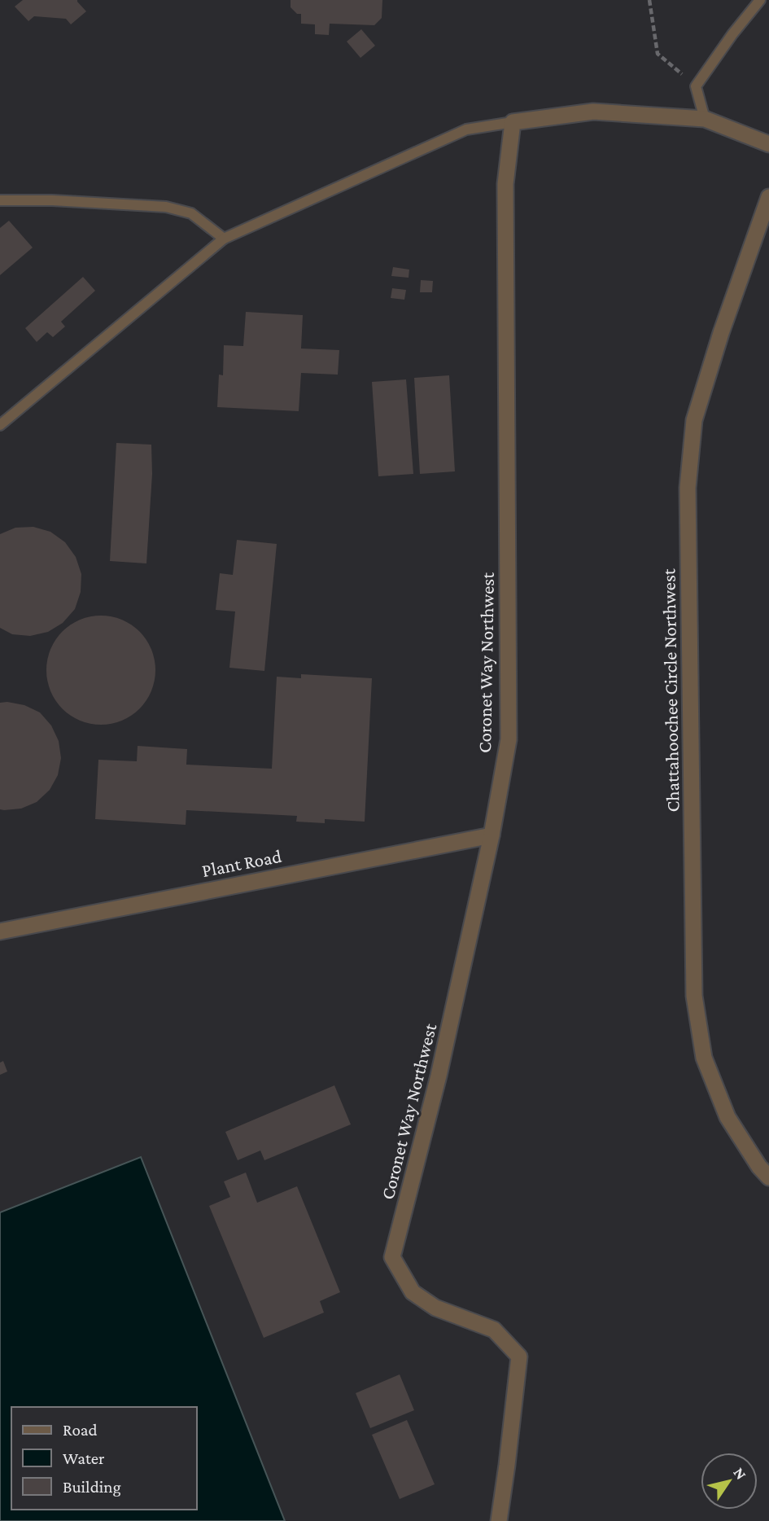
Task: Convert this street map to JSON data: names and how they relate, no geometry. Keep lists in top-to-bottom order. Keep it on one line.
{"streets":{"street":["Coronet Way Northwest","Chattahoochee Circle Northwest","Plant Road"]},"crossings":[["Coronet Way Northwest","Plant Road"]],"legend":["Road","Water","Building"],"north":"top right"}
